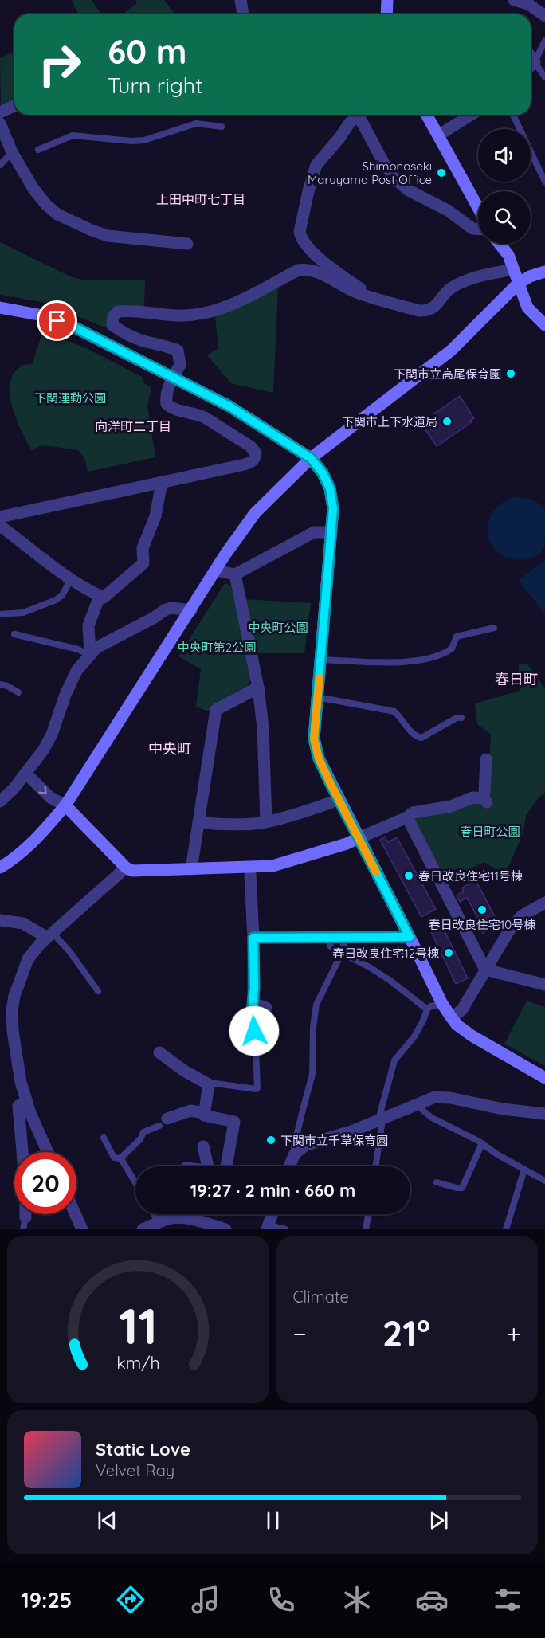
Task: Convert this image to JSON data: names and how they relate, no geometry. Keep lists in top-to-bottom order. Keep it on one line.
{"districts":["上田中町七丁目","向洋町二丁目","春日町","中央町"],"parks":["下関運動公園","中央町公園","中央町第2公園","春日町公園"],"places":["Shimonoseki Maruyama Post Office","下関市立高尾保育園","下関市上下水道局","春日改良住宅11号棟","春日改良住宅10号棟","春日改良住宅12号棟","下関市立千草保育園"],"page":{"turn":["60 m","Turn right"],"limit":"20","trip":"19:27 · 2 min · 660 m","tile":"Climate","heat":["−","21°","+"],"song":["Static Love","Velvet Ray"],"tabs":"19:25","gauge":["11","km/h"]}}
